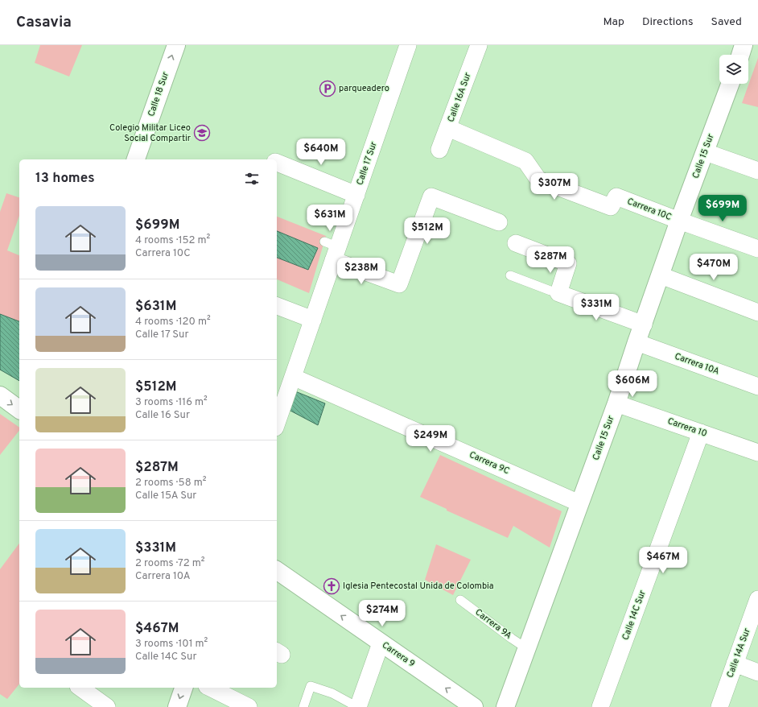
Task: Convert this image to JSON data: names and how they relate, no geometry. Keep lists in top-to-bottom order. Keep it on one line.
{"streets":{"street":["Calle 18 Sur","Calle 16A Sur","Calle 15 Sur","Calle 17 Sur","Carrera 10C","Carrera 10A","Carrera 10","Carrera 9C","Calle 14C Sur","Calle 14A Sur","Carrera 9"],"lane":["Carrera 9A"]},"crossings":[["Calle 16A Sur","Carrera 10C"],["Calle 15 Sur","Carrera 10C"],["Calle 15 Sur","Carrera 10A"],["Calle 15 Sur","Carrera 10"],["Calle 15 Sur","Carrera 9C"],["Calle 15 Sur","Carrera 9A"],["Calle 17 Sur","Carrera 9C"],["Carrera 10","Calle 14C Sur"]],"one_way":["Calle 18 Sur","Carrera 9"],"places":{"parking":["parqueadero"],"school or university":["Colegio Militar Liceo Social Compartir"],"church":["Iglesia Pentecostal Unida de Colombia"]},"page":{"header":"Casavia","nav":["Map","Directions","Saved"],"price":["$640M","$307M","$699M","$631M","$512M","$287M","$470M","$238M","$331M","$606M","$249M","$467M","$274M"],"heading":"13 homes","list":[{"name":"$699M","note":"4 rooms · 152 m² · Carrera 10C"},{"name":"$631M","note":"4 rooms · 120 m² · Calle 17 Sur"},{"name":"$512M","note":"3 rooms · 116 m² · Calle 16 Sur"},{"name":"$287M","note":"2 rooms · 58 m² · Calle 15A Sur"},{"name":"$331M","note":"2 rooms · 72 m² · Carrera 10A"},{"name":"$467M","note":"3 rooms · 101 m² · Calle 14C Sur"}]}}
